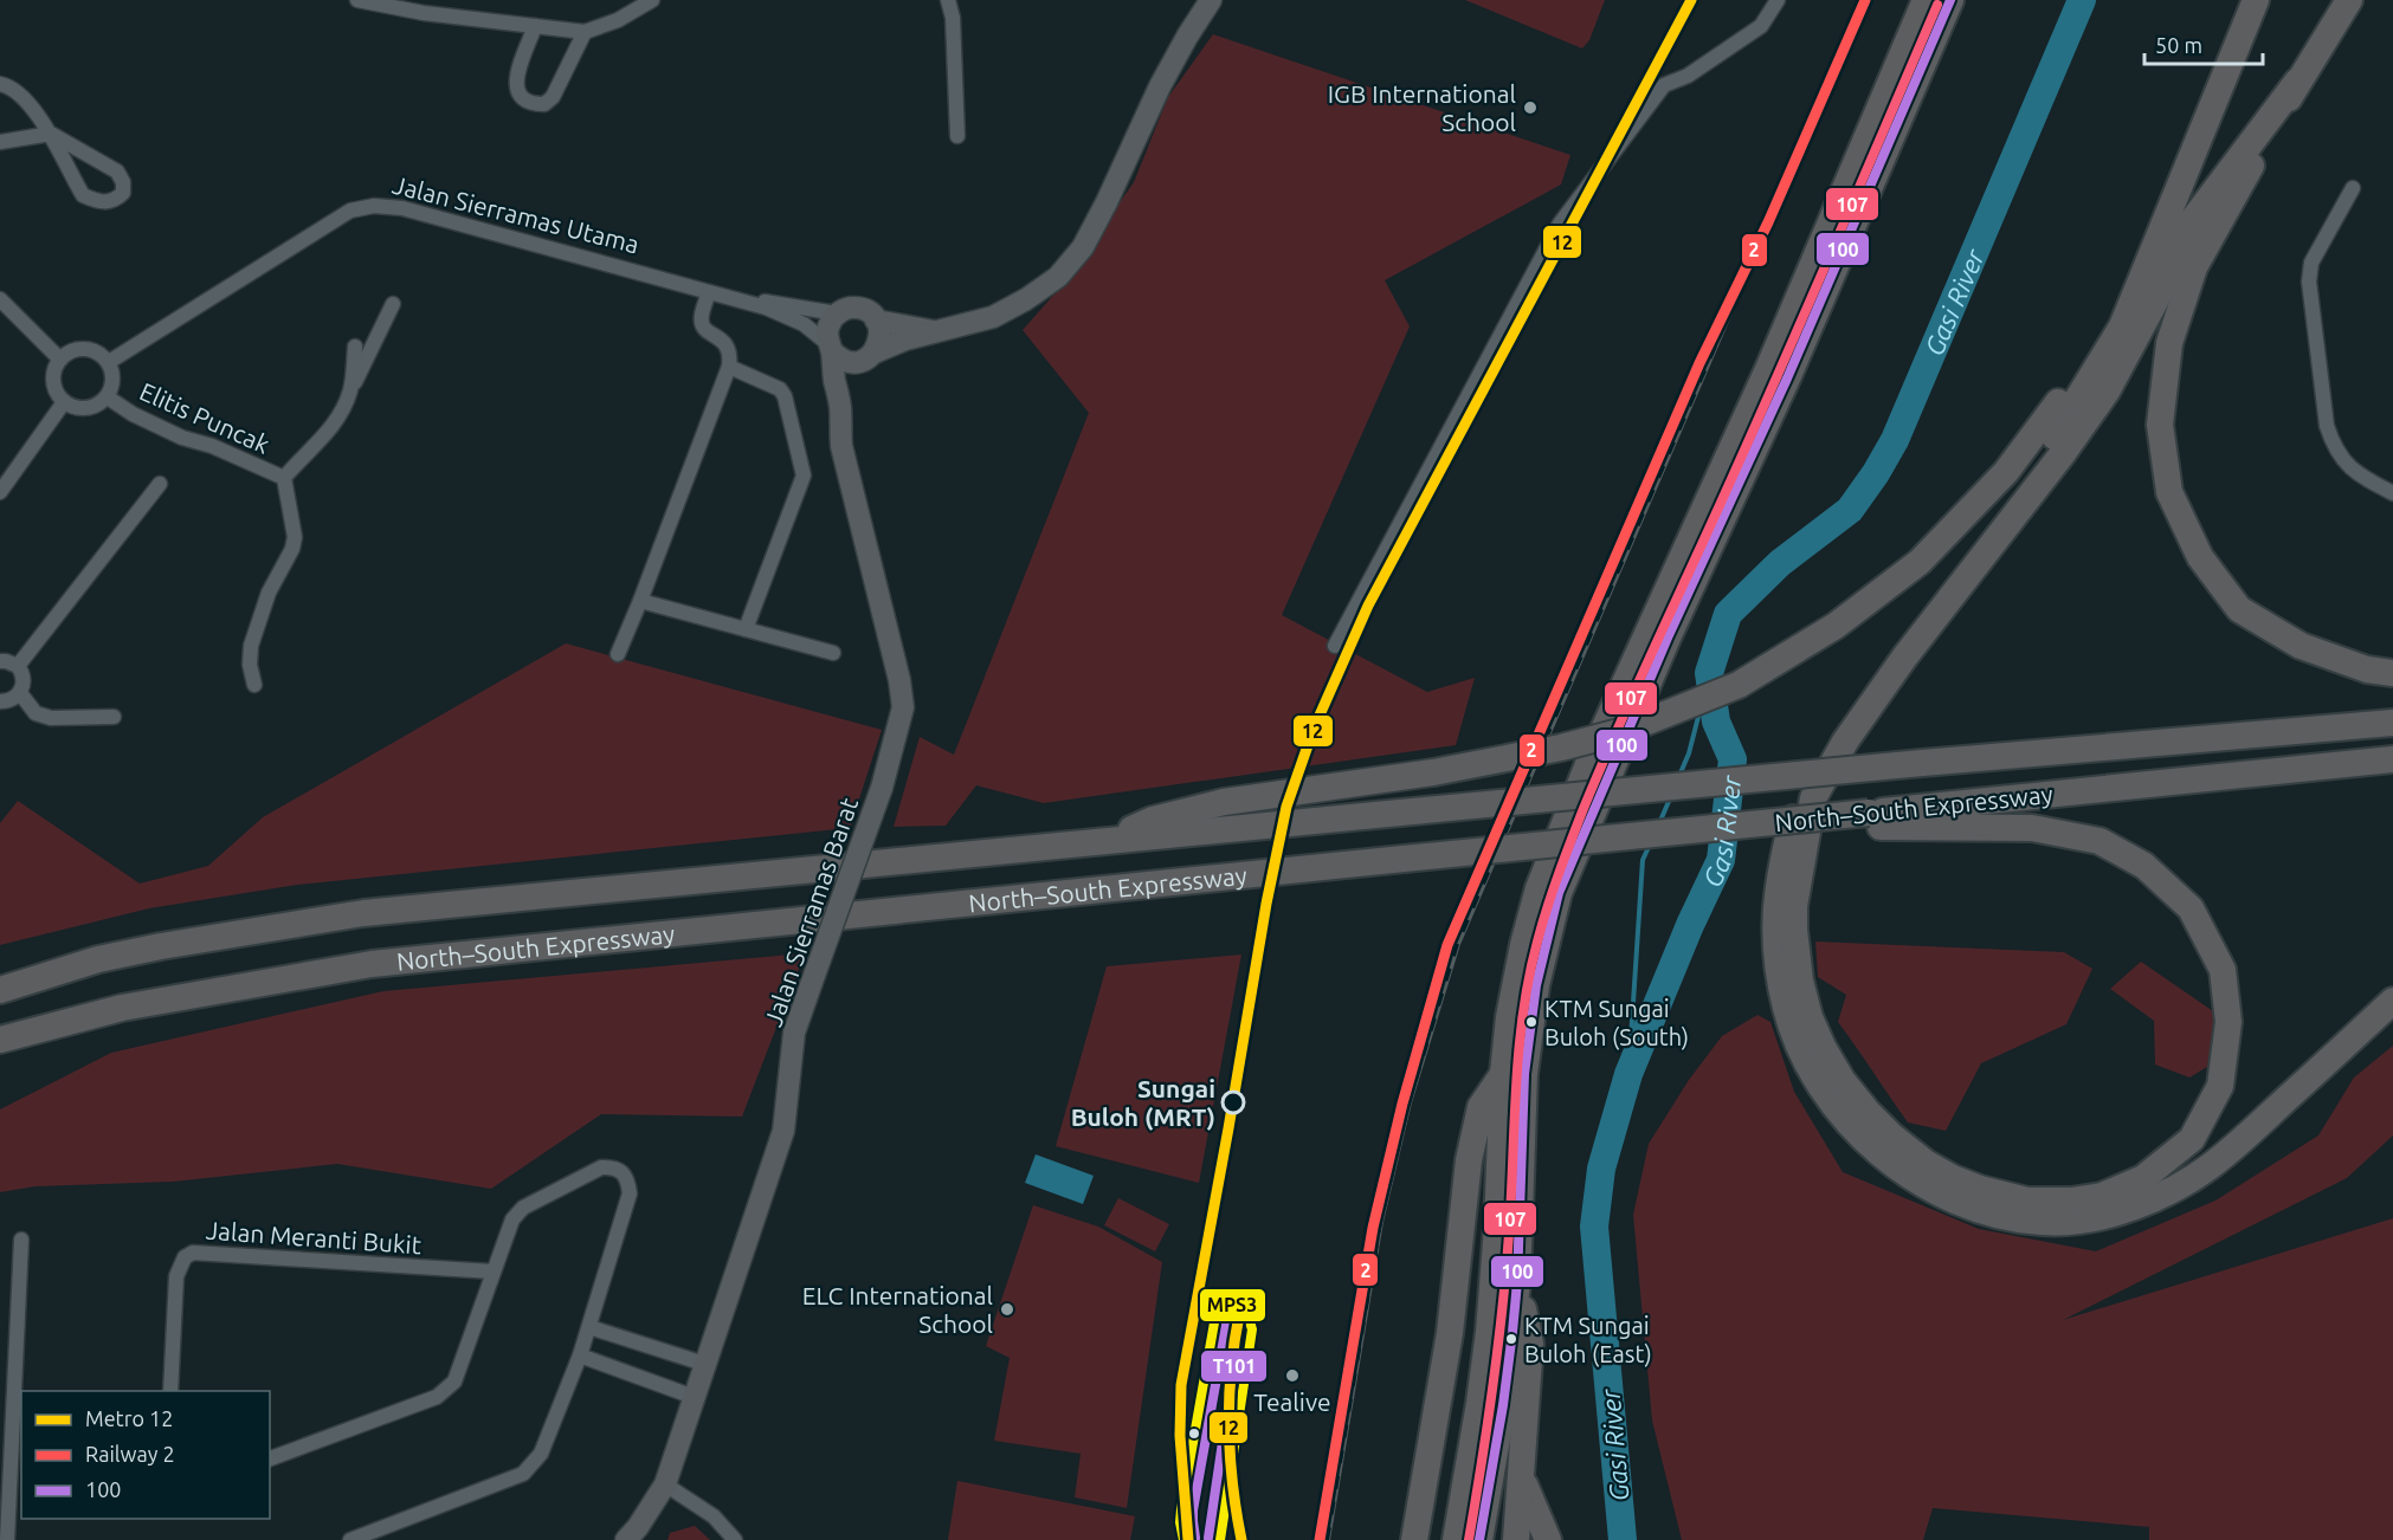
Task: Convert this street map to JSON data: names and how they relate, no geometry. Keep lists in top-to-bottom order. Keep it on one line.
{"streets":{"highway":["North–South Expressway"],"street":["Jalan Sierramas Utama","Elitis Puncak","Jalan Sierramas Barat","Jalan Meranti Bukit"]},"crossings":[["Jalan Sierramas Utama","Elitis Puncak"],["Jalan Sierramas Utama","Jalan Sierramas Barat"]],"water":["Gasi River"],"places":["IGB International School","KTM Sungai Buloh (South)","Sungai Buloh (MRT)","ELC International School","KTM Sungai Buloh (East)","Tealive"],"lines":["metro line 12","rail line 2","transit line 100","transit line 107","transit line MPS3","transit line T101"],"legend":["Metro 12","Railway 2","100"],"scale_bar":"50 m"}
